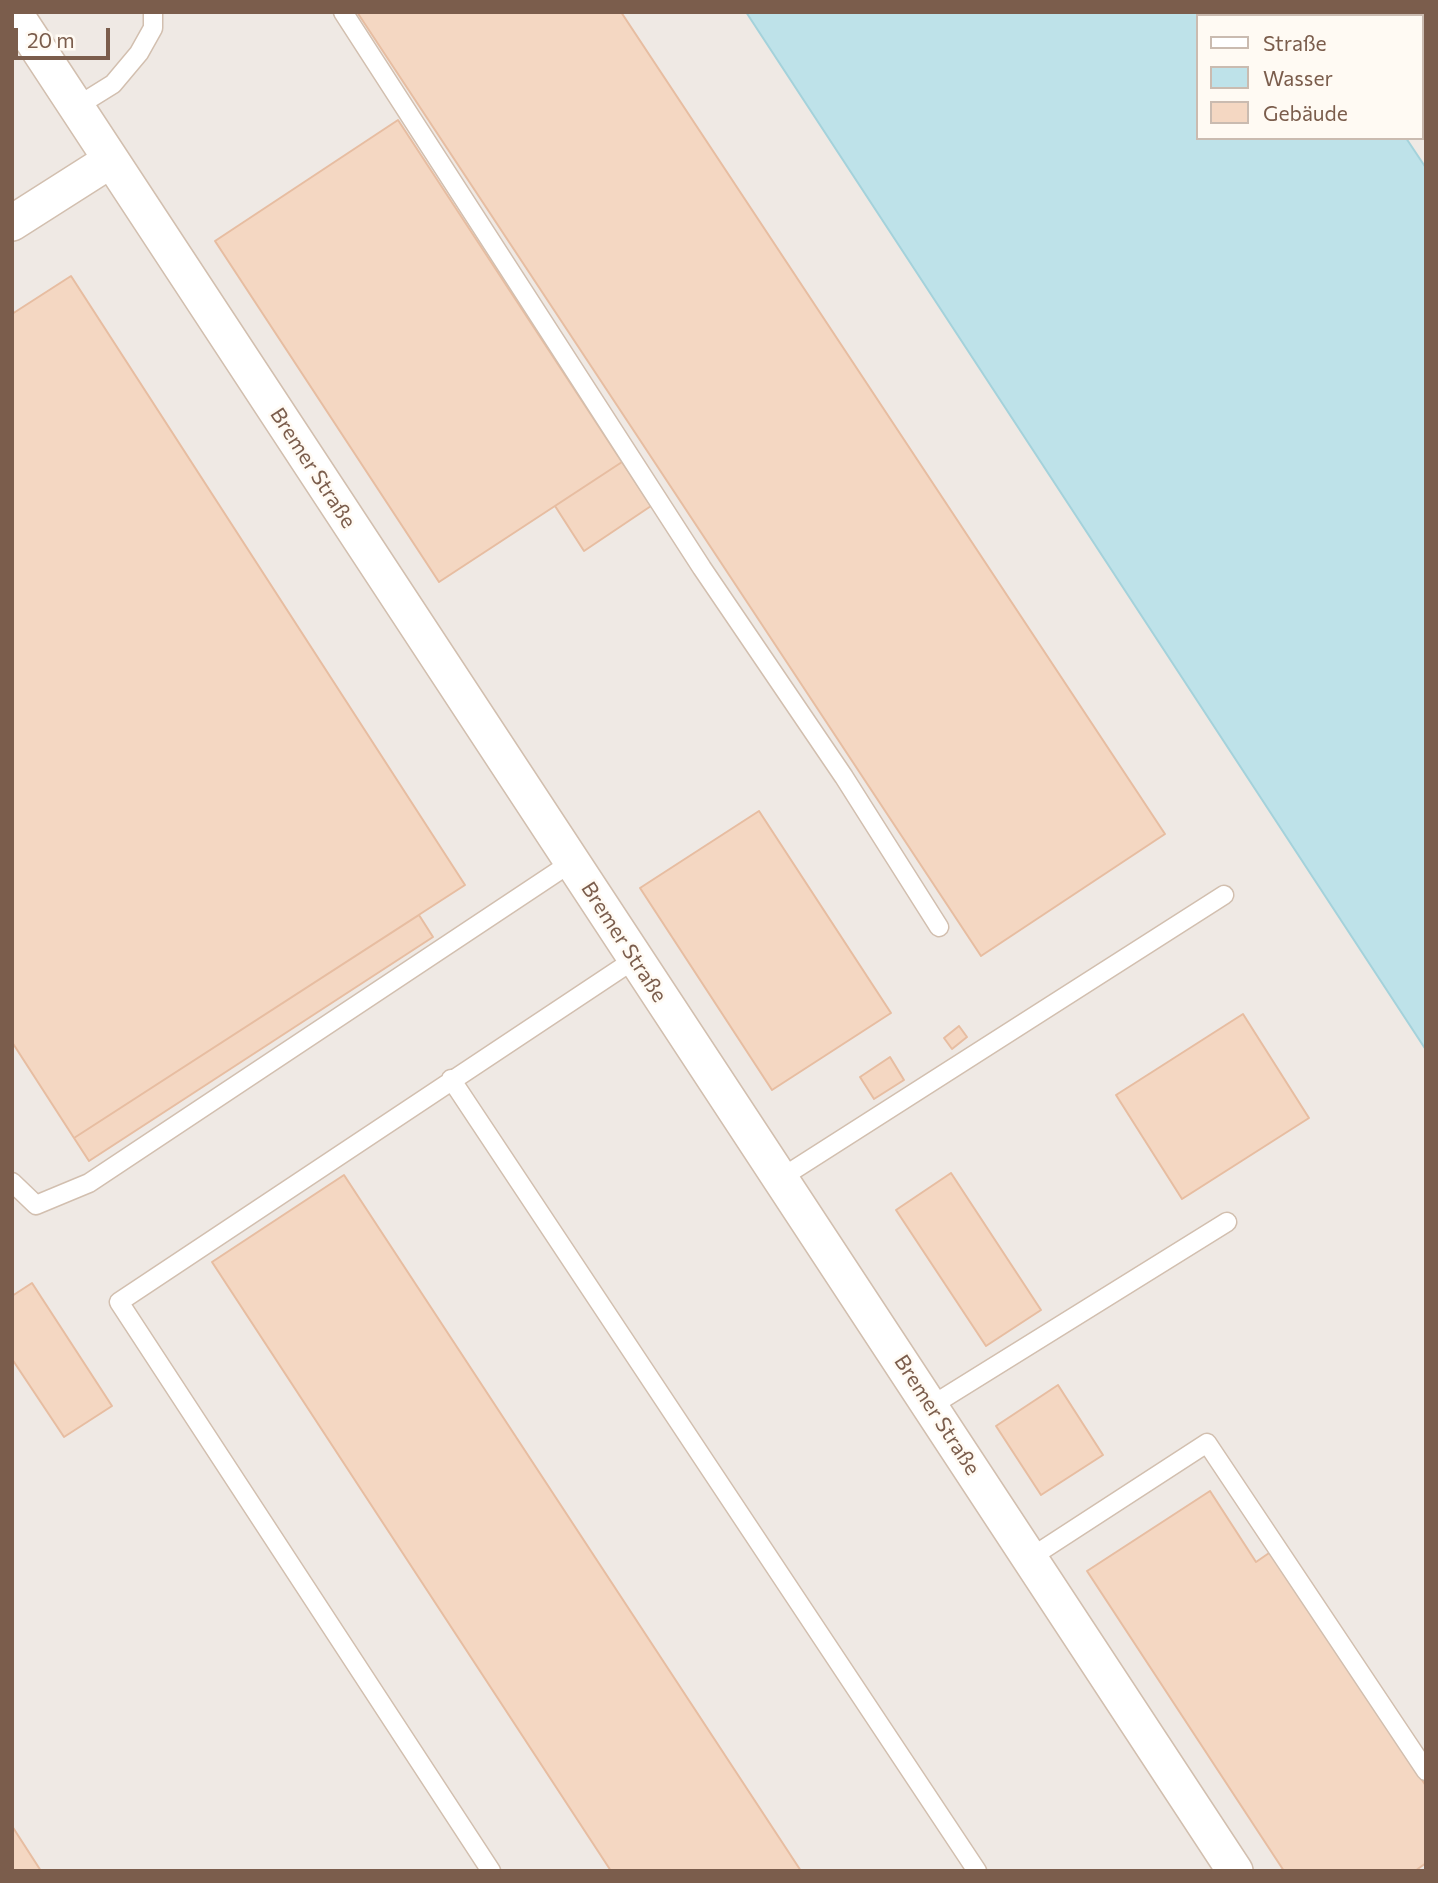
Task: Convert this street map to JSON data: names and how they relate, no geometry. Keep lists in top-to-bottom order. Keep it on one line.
{"streets":{"street":["Bremer Straße"]},"legend":["Straße","Wasser","Gebäude"],"scale_bar":"20 m"}
